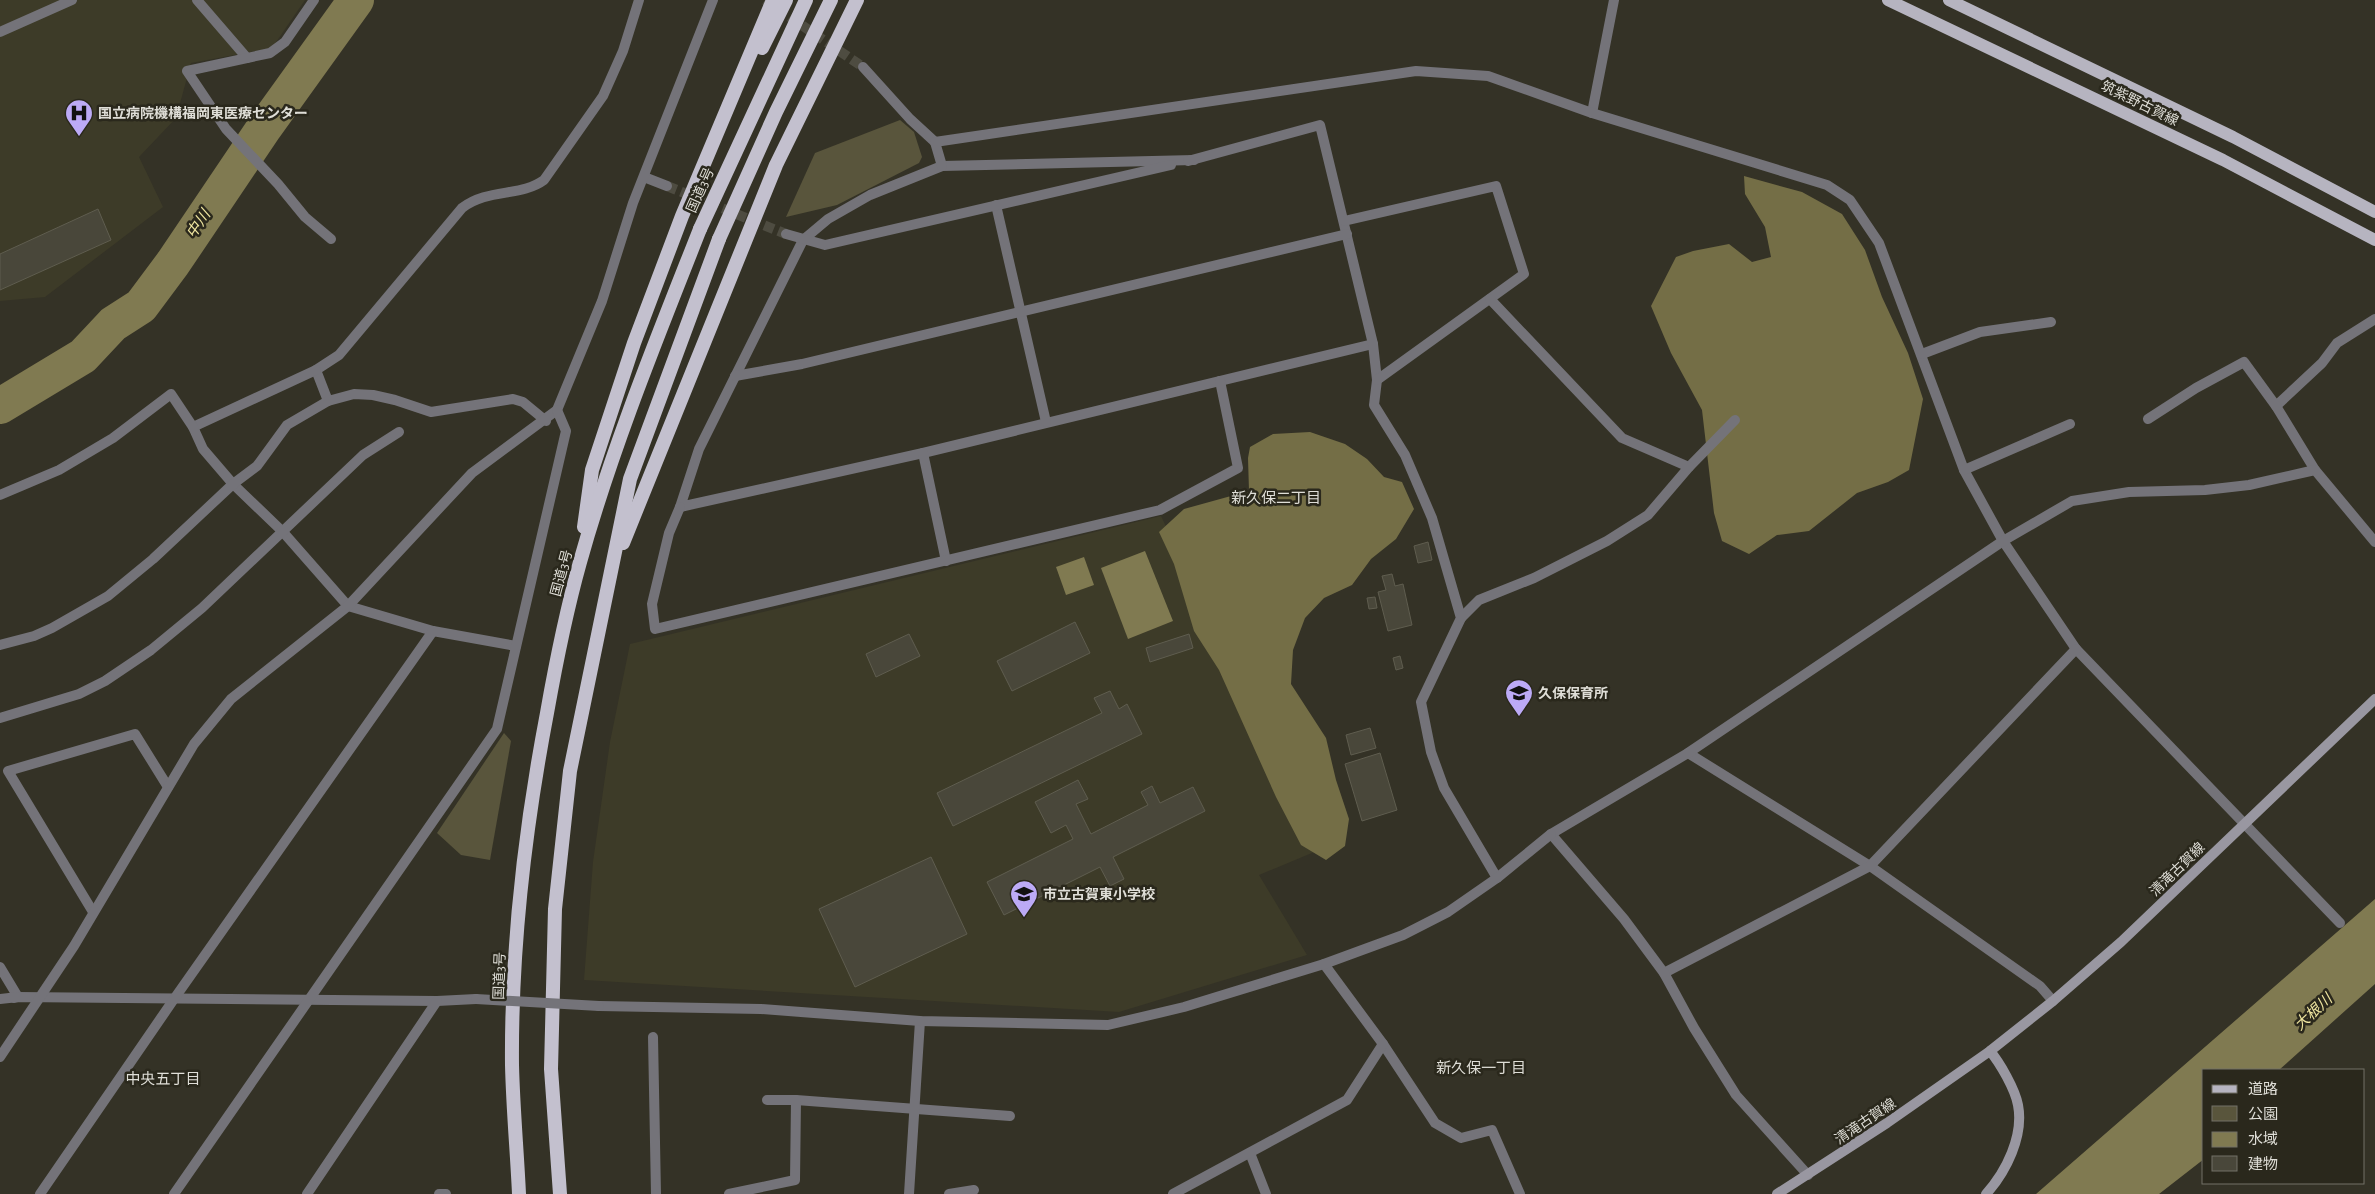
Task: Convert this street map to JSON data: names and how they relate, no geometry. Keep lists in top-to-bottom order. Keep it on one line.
{"streets":{"highway":["国道3号"],"main road":["筑紫野古賀線","清滝古賀線"]},"districts":["新久保二丁目","新久保一丁目","中央五丁目"],"water":["中川","大根川"],"places":{"hospital":["国立病院機構福岡東医療センター"],"school or university":["久保保育所","市立古賀東小学校"]},"legend":["道路","公園","水域","建物"]}
